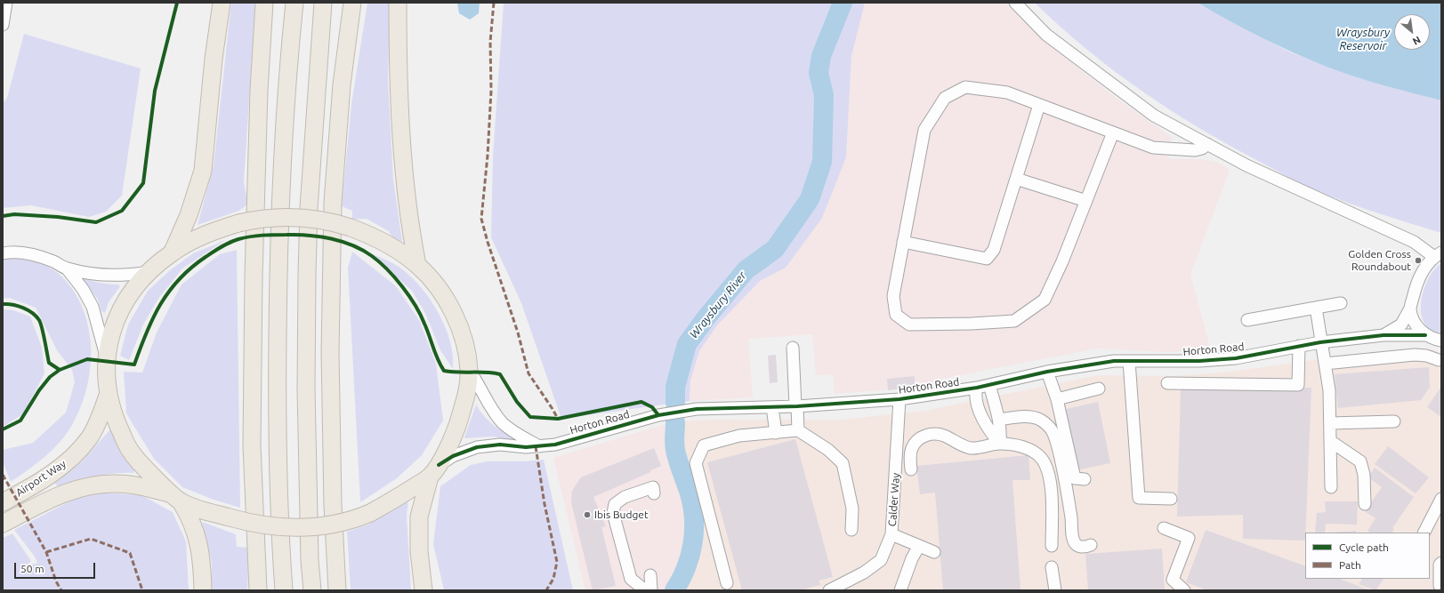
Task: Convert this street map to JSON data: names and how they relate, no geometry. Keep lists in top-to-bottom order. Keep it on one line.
{"streets":{"highway":["Airport Way"],"street":["Horton Road","Calder Way"]},"crossings":[["Horton Road","Airport Way"],["Horton Road","Calder Way"]],"water":["Wraysbury Reservoir","Wraysbury River"],"places":["Golden Cross Roundabout","Ibis Budget"],"legend":["Cycle path","Path"],"scale_bar":"50 m","north":"bottom right"}
